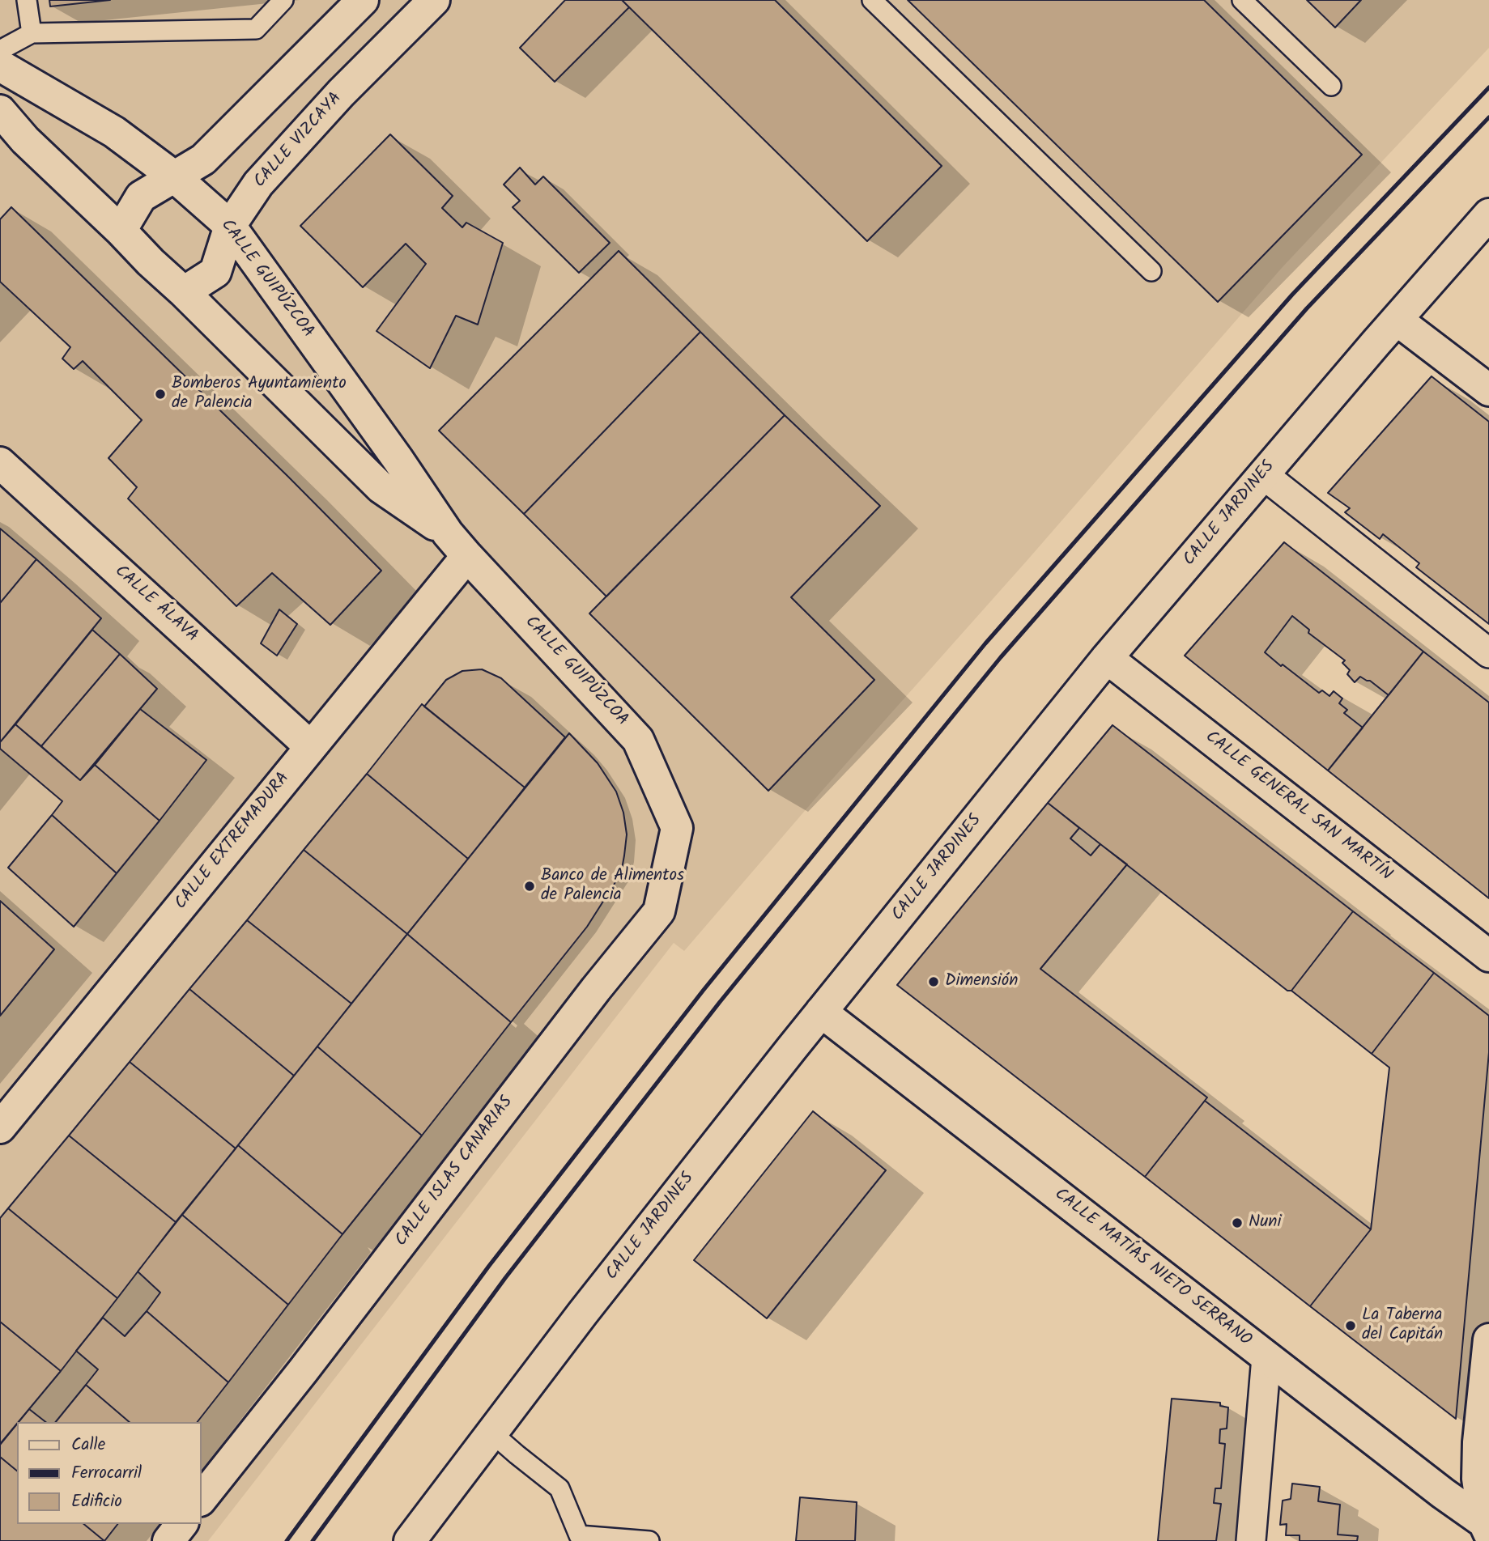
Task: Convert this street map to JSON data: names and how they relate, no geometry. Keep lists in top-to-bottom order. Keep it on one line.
{"streets":{"street":["CALLE VIZCAYA","CALLE GUIPÚZCOA","CALLE JARDINES","CALLE ÁLAVA","CALLE GENERAL SAN MARTÍN","CALLE EXTREMADURA","CALLE ISLAS CANARIAS","CALLE MATÍAS NIETO SERRANO"]},"crossings":[["CALLE VIZCAYA","CALLE GUIPÚZCOA"],["CALLE GUIPÚZCOA","CALLE EXTREMADURA"],["CALLE GUIPÚZCOA","CALLE ISLAS CANARIAS"],["CALLE JARDINES","CALLE GENERAL SAN MARTÍN"],["CALLE JARDINES","CALLE MATÍAS NIETO SERRANO"],["CALLE ÁLAVA","CALLE EXTREMADURA"]],"places":["Bomberos Ayuntamiento de Palencia","Banco de Alimentos de Palencia","Dimensión","Nuni","La Taberna del Capitán"],"legend":["Calle","Ferrocarril","Edificio"]}
